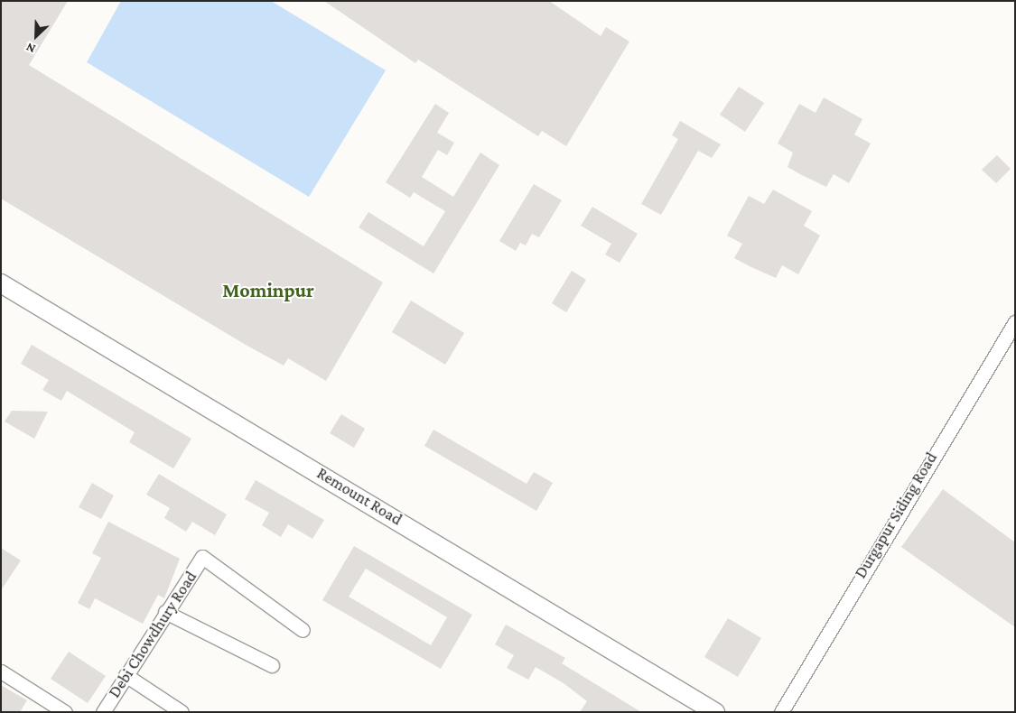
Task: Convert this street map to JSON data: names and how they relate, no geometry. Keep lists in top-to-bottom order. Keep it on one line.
{"streets":{"street":["Remount Road","Durgapur Siding Road","Debi Chowdhury Road"]},"districts":["Mominpur"],"north":"bottom left"}
